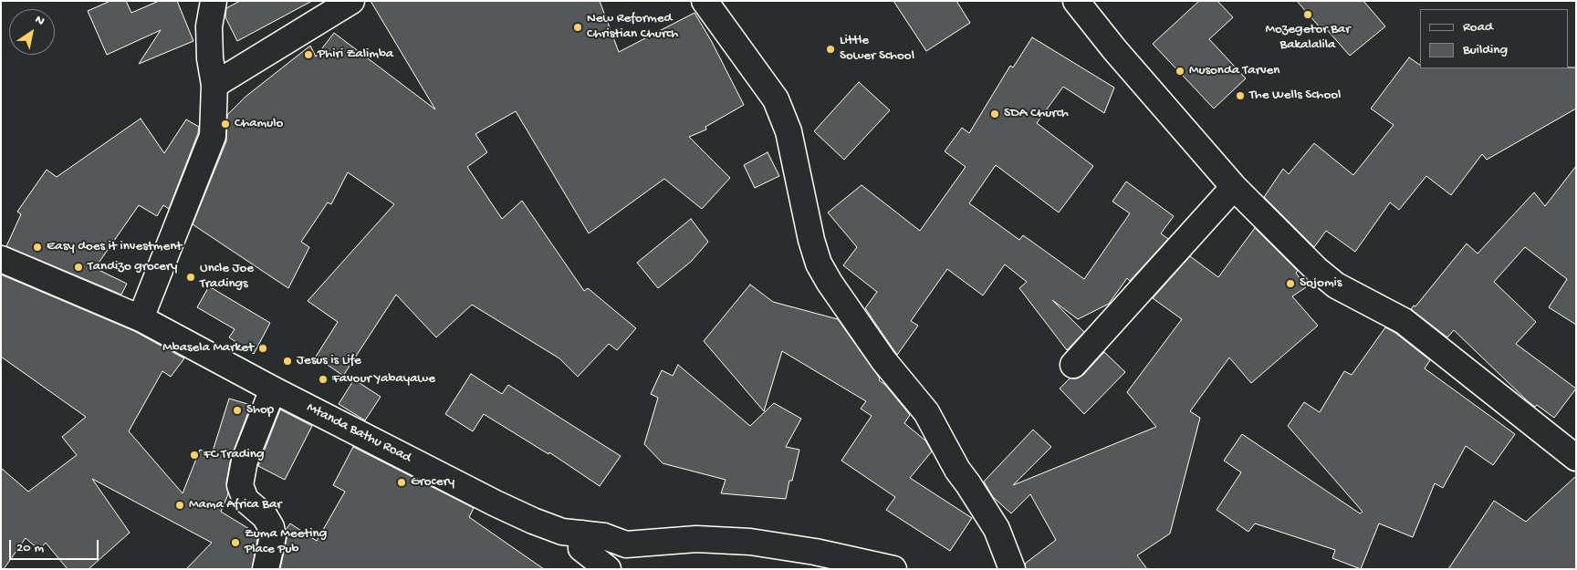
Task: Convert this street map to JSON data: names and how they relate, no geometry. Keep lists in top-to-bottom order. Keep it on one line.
{"streets":{"street":["Mtanda Bathu Road"]},"places":["Mozegetor Bar Bakalalila","New Reformed Christian Church","Little Sower School","Phiri Zalimba","Musonda Tarven","The Wells School","SDA Church","Chamulo","Easy does it investment","Tandizo grocery","Uncle Joe Tradings","Sojomis","Mbasela Market","Jesus is Life","Favour Yabayawe","Shop","FC Trading","Grocery","Mama Africa Bar","Zuma Meeting Place Pub"],"legend":["Road","Building"],"scale_bar":"20 m","north":"top right"}
